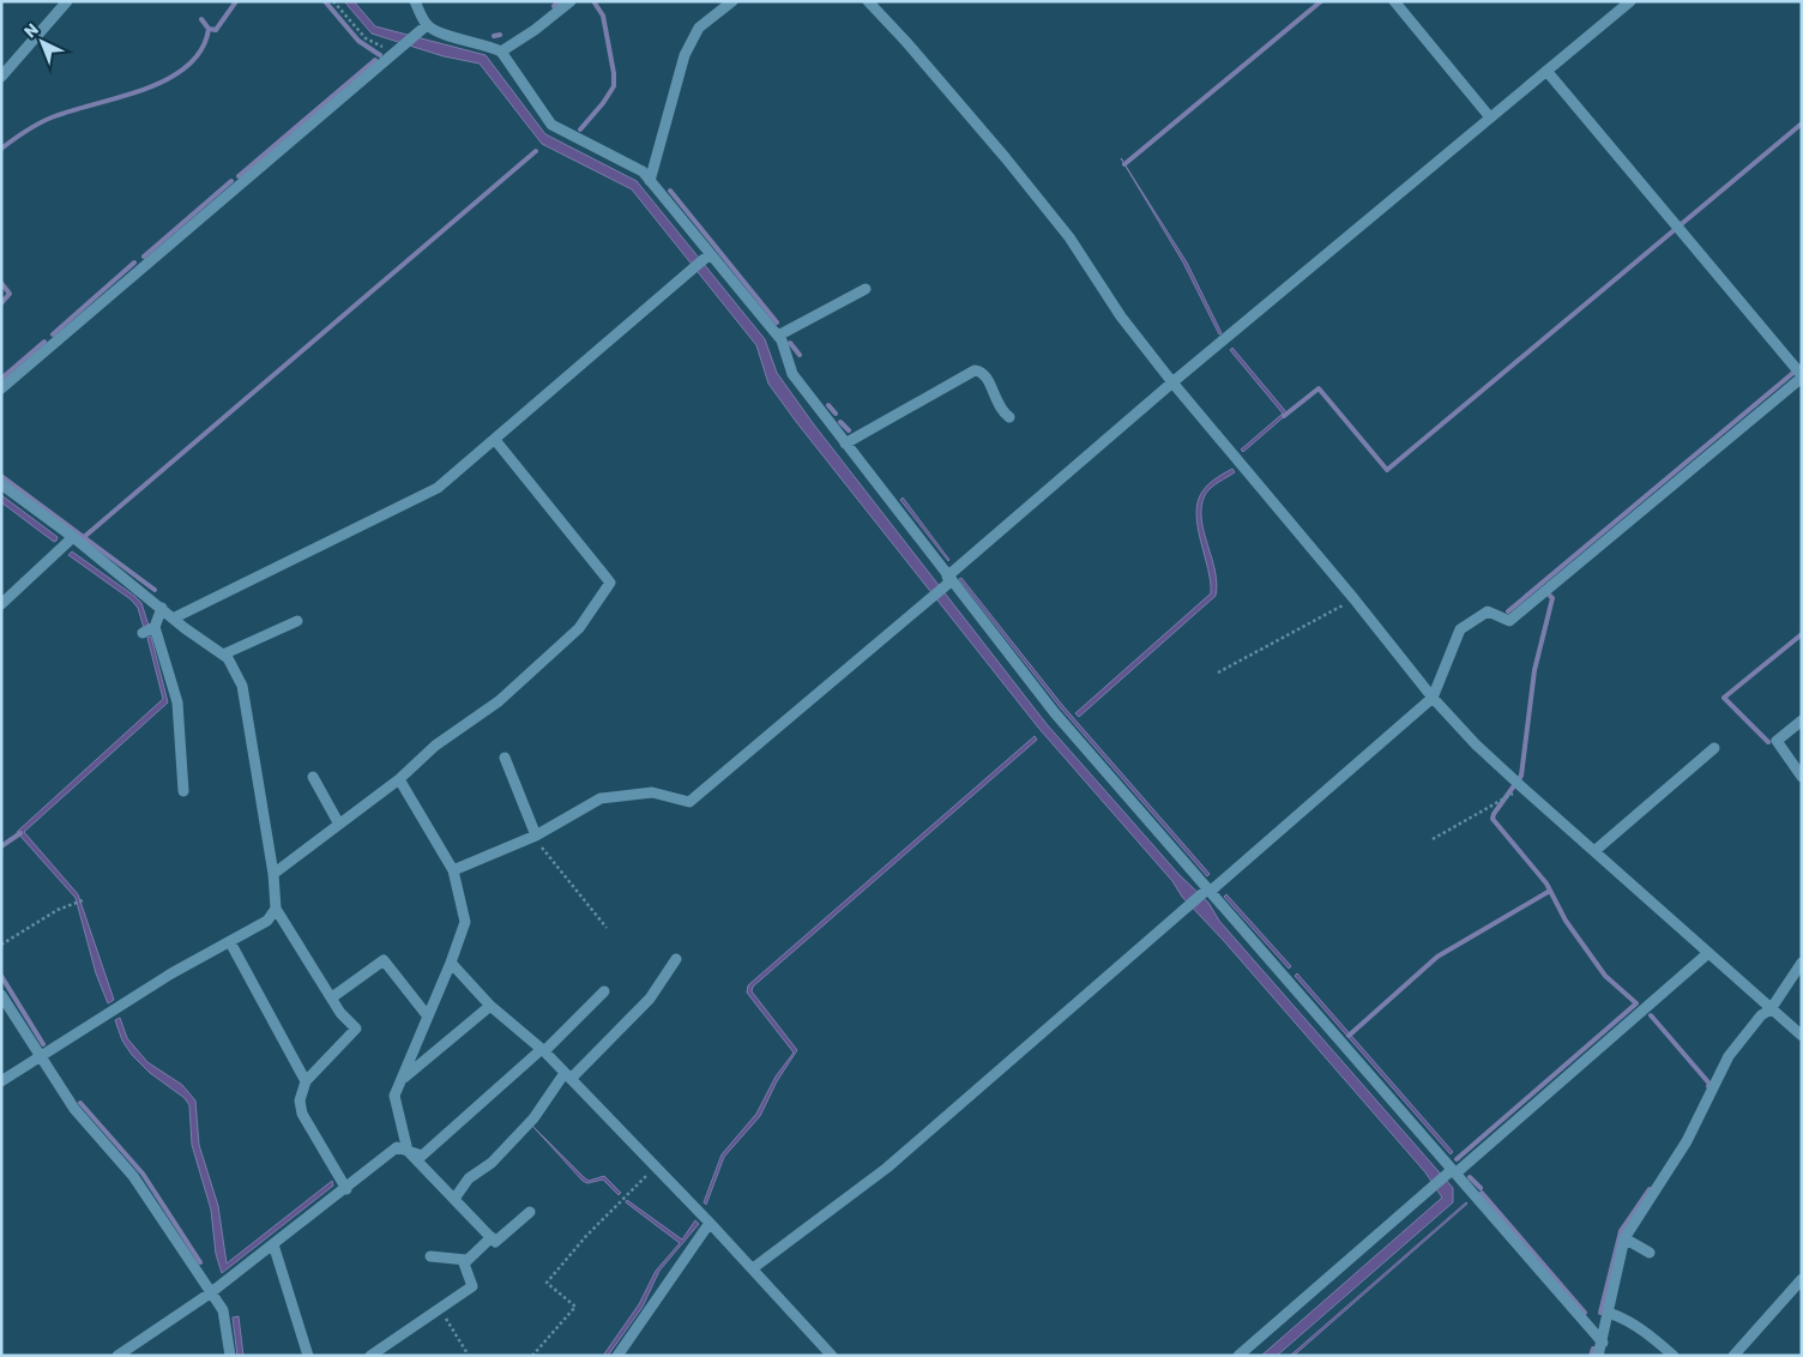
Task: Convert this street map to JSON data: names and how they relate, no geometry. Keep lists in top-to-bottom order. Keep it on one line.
{"north":"top left"}
